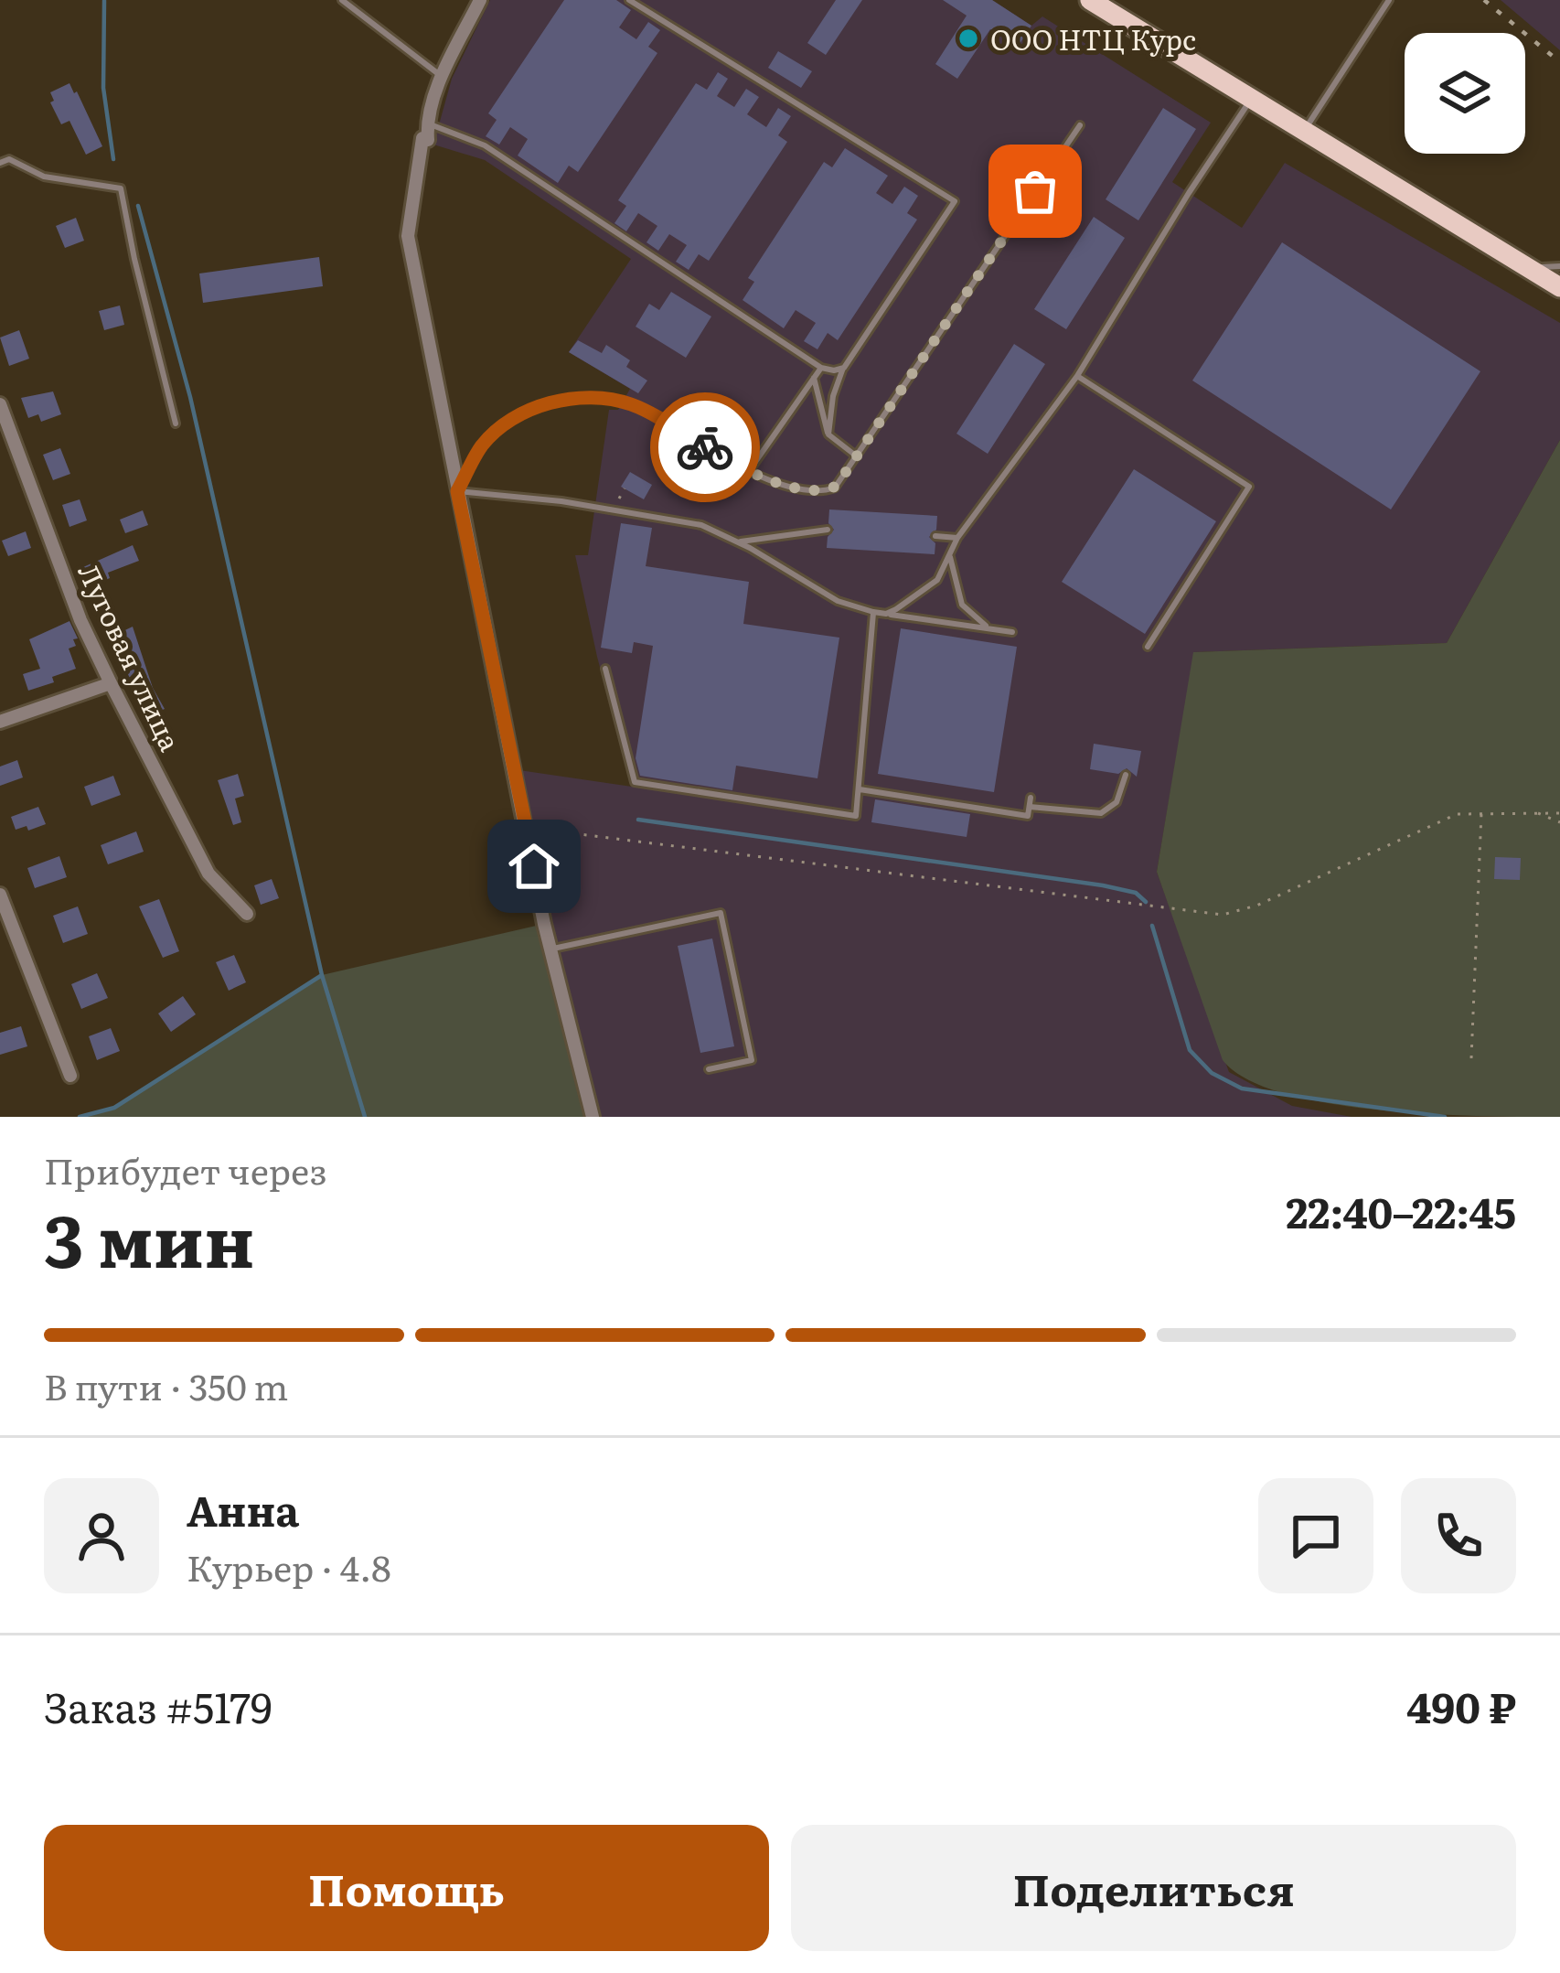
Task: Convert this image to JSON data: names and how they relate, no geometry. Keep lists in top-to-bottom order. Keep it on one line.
{"streets":{"street":["Луговая улица"]},"places":["ООО НТЦ Курс"],"page":{"heading":["3 мин","Прибудет через","22:40–22:45"],"panel":["Анна","Курьер · 4.8","Заказ #5179","490 ₽"],"bar":"В пути · 350 m","buttons":["Помощь","Поделиться"]}}
